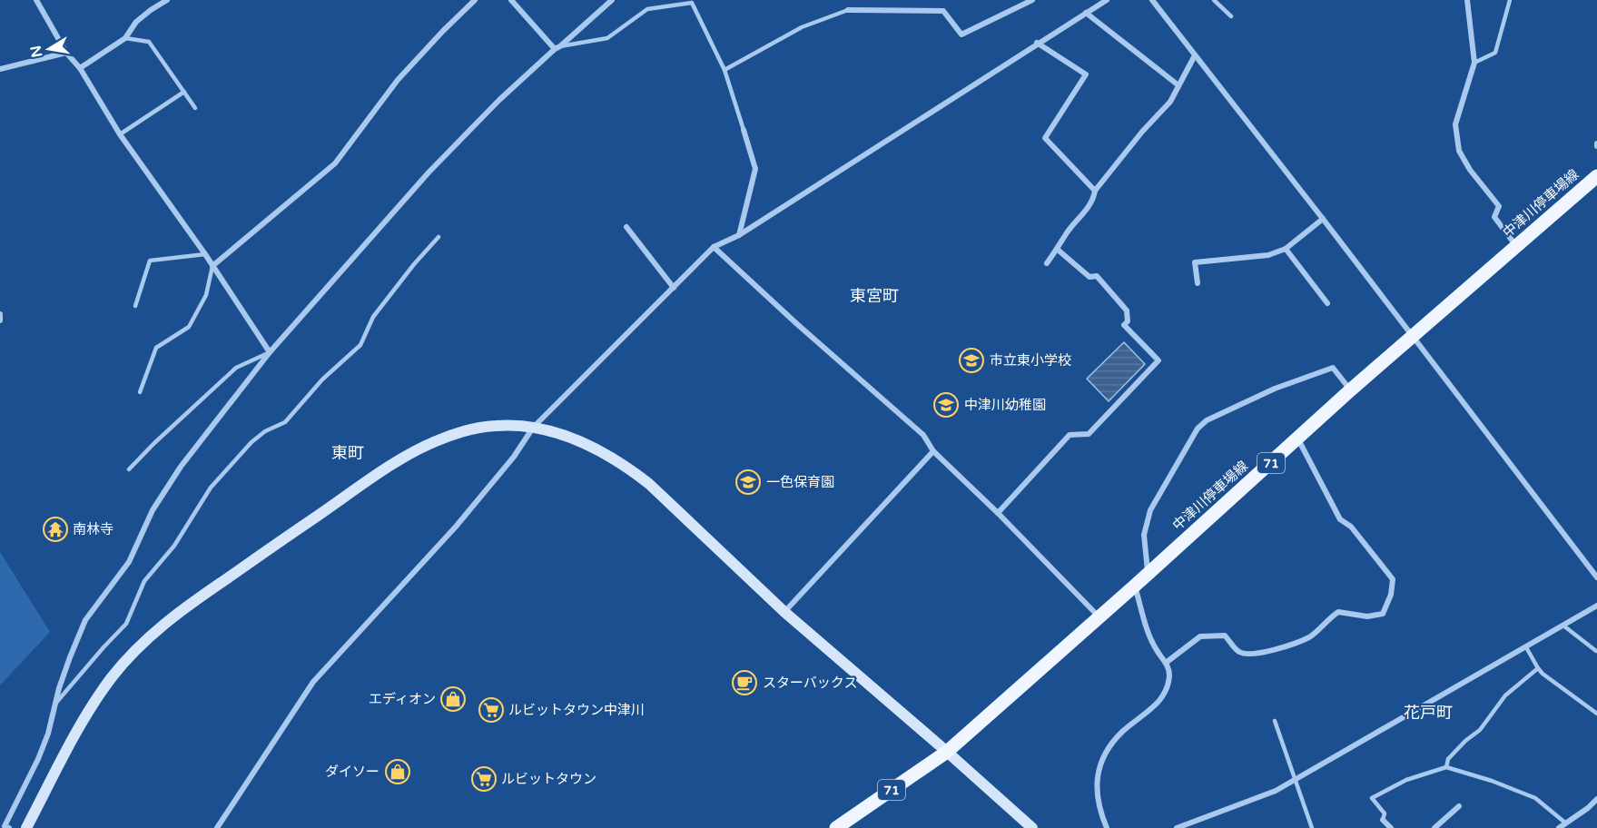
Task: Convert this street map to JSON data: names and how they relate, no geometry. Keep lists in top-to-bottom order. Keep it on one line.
{"streets":{"main road":["中津川停車場線","71"]},"districts":["東宮町","東町","花戸町"],"places":{"school or university":["市立東小学校","中津川幼稚園","一色保育園"],"temple":["南林寺"],"cafe":["スターバックス"],"shop":["エディオン","ダイソー"],"supermarket":["ルビットタウン中津川","ルビットタウン"]},"north":"left"}
